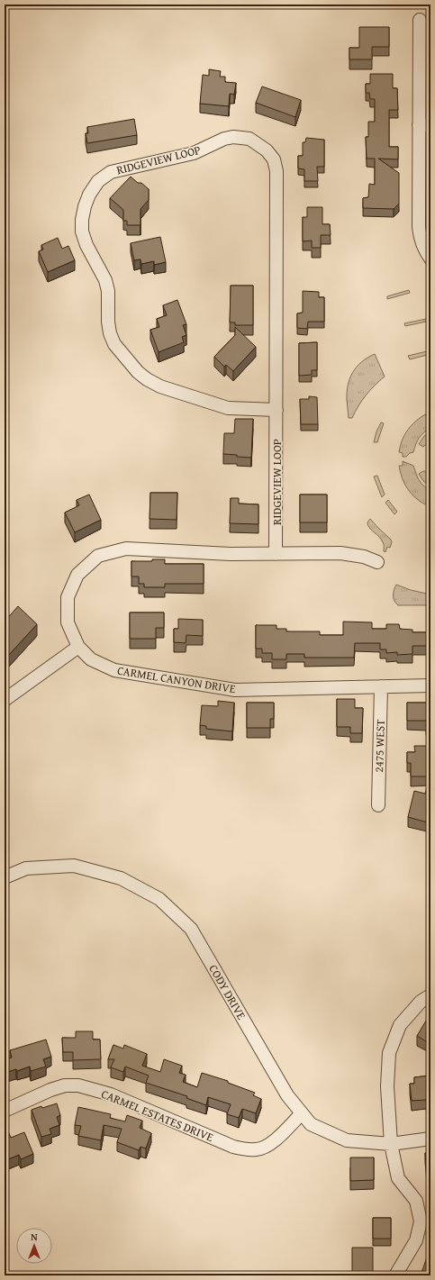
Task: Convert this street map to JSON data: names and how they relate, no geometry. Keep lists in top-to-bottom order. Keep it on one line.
{"streets":{"street":["RIDGEVIEW LOOP","CARMEL CANYON DRIVE","2475 WEST","CODY DRIVE","CARMEL ESTATES DRIVE"]},"crossings":[["RIDGEVIEW LOOP","CARMEL CANYON DRIVE"],["CARMEL CANYON DRIVE","2475 WEST"],["CODY DRIVE","CARMEL ESTATES DRIVE"]],"north":"top"}
